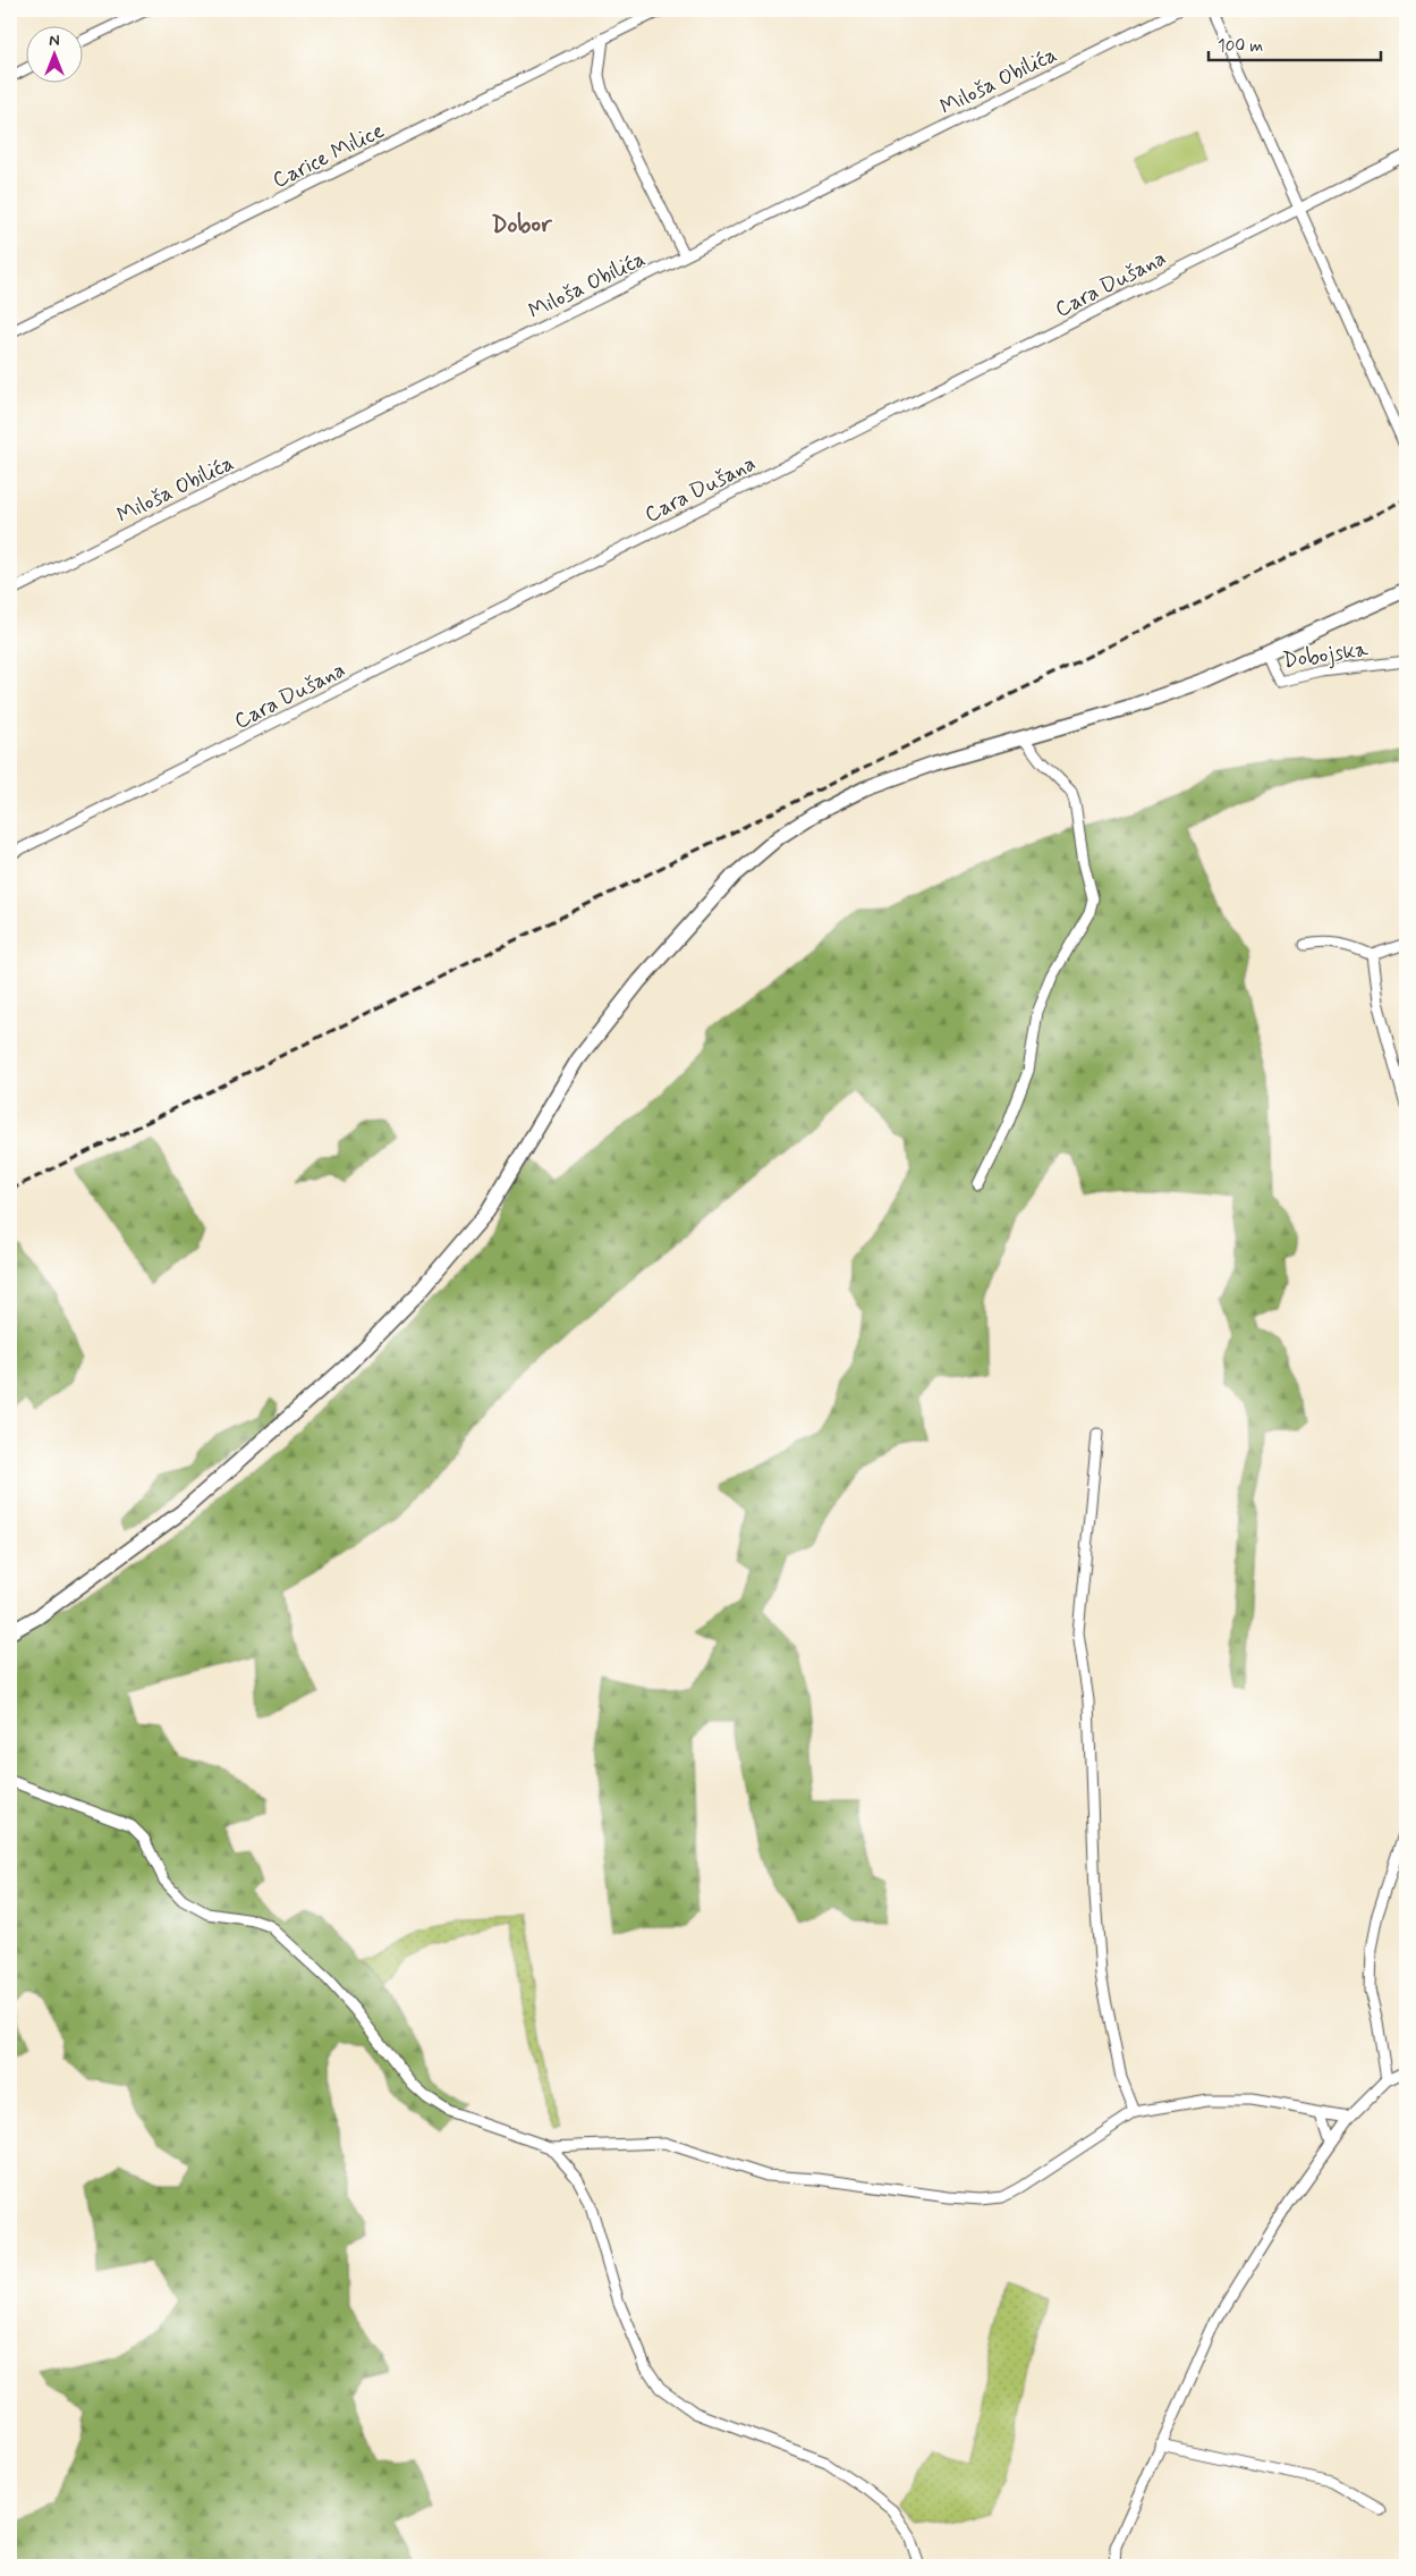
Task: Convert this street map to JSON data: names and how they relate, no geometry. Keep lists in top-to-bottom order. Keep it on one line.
{"streets":{"street":["Miloša Obilića","Carice Milice","Cara Dušana","Dobojska"]},"districts":["Dobor"],"scale_bar":"100 m","north":"top"}
